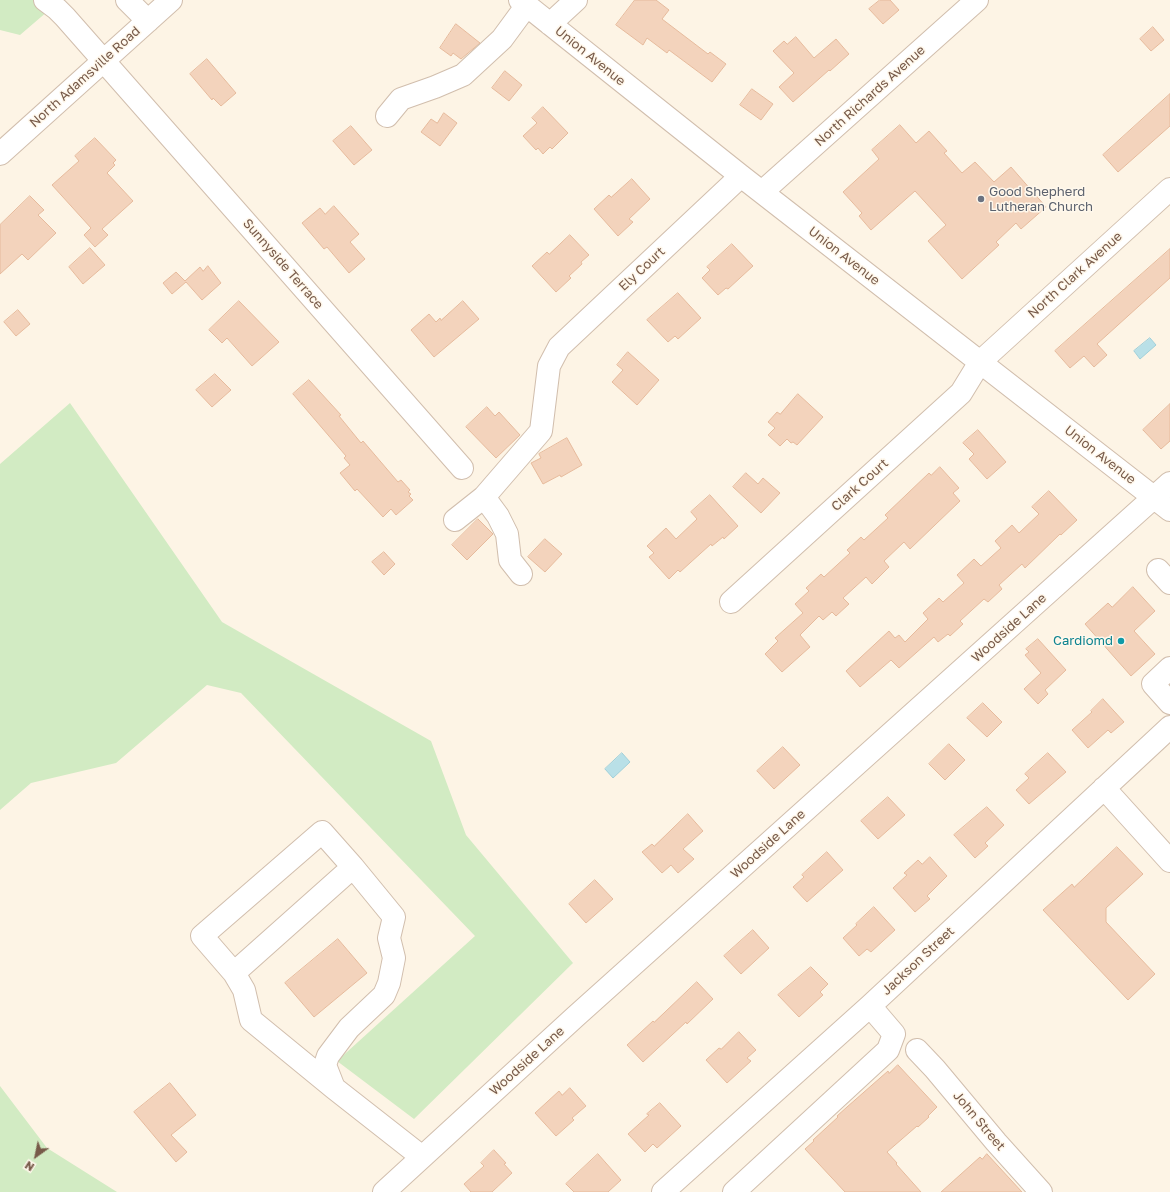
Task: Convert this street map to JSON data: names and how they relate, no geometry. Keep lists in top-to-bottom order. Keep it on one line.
{"streets":{"street":["Union Avenue","North Adamsville Road","North Richards Avenue","Sunnyside Terrace","Ely Court","North Clark Avenue","Clark Court","Woodside Lane","Jackson Street","John Street"]},"crossings":[["Union Avenue","North Richards Avenue"],["Union Avenue","Ely Court"],["Union Avenue","North Clark Avenue"],["Union Avenue","Clark Court"],["Union Avenue","Woodside Lane"],["North Adamsville Road","Sunnyside Terrace"],["North Clark Avenue","Clark Court"]],"places":["Good Shepherd Lutheran Church","Cardiomd"],"north":"bottom left"}
